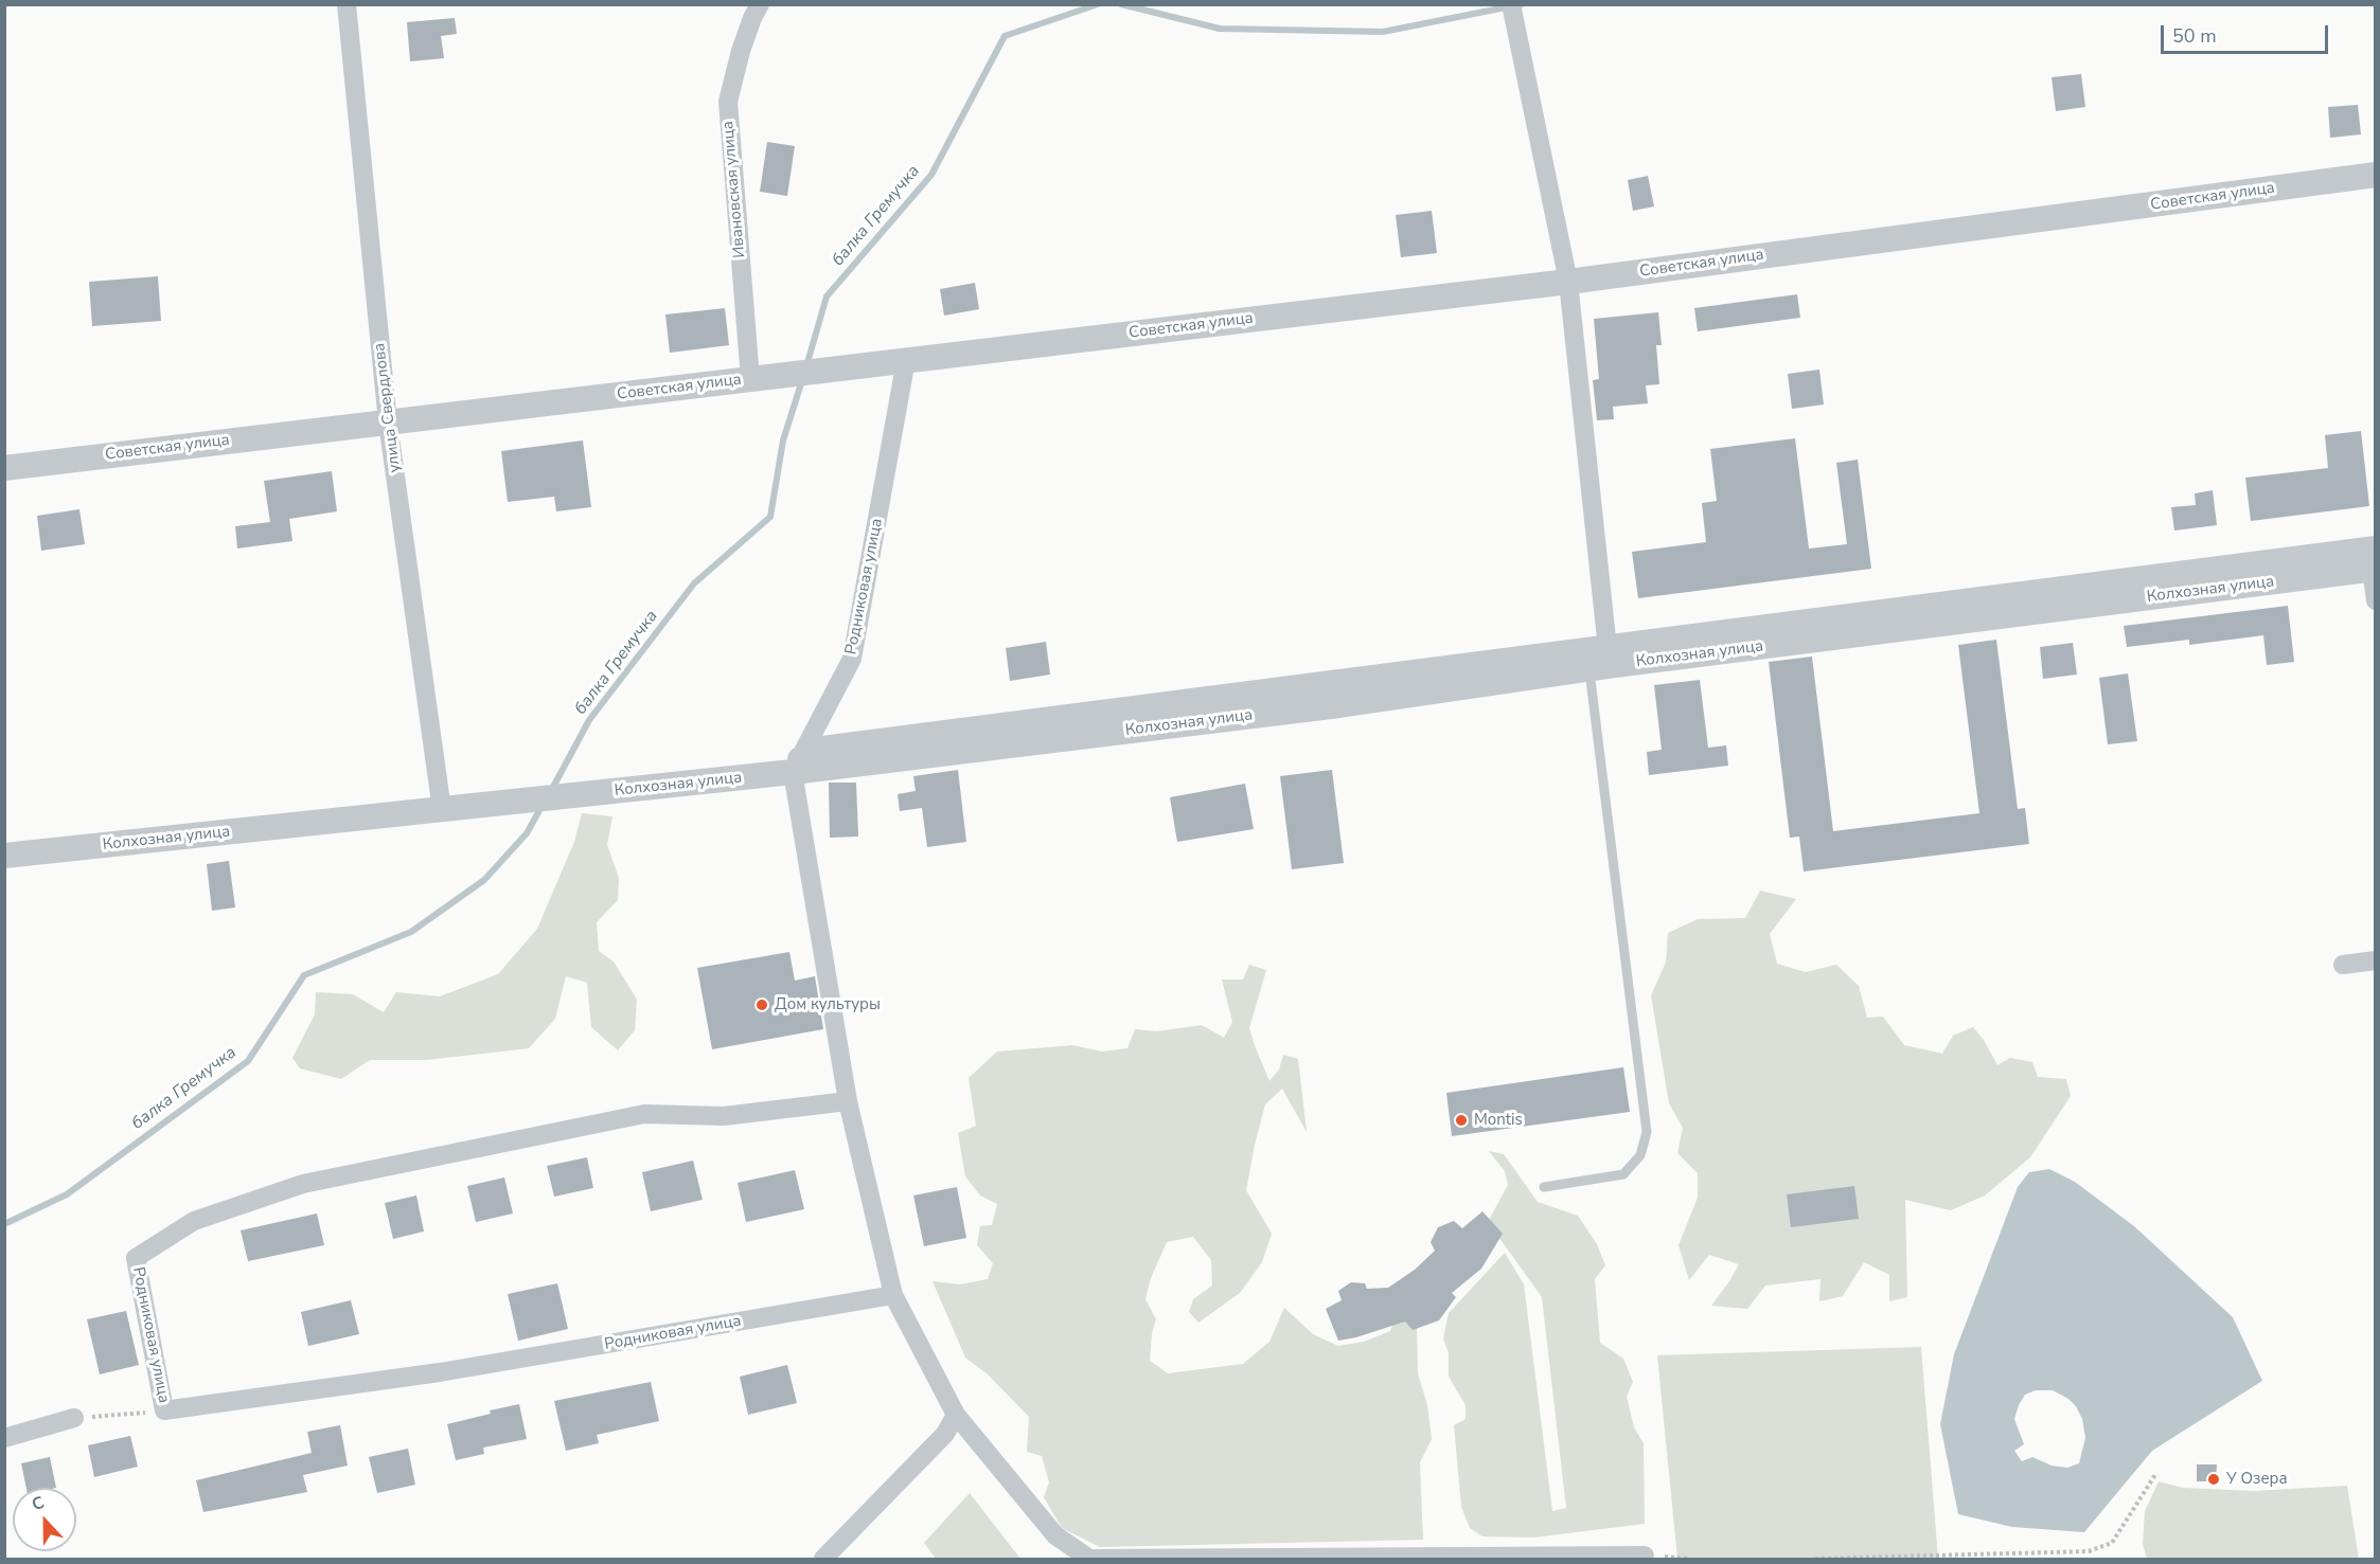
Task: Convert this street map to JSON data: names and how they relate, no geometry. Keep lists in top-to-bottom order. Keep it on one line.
{"streets":{"street":["Ивановская улица","Советская улица","улица Свердлова","Родниковая улица","Колхозная улица"]},"crossings":[["Ивановская улица","Советская улица"],["Советская улица","улица Свердлова"],["Советская улица","Родниковая улица"],["улица Свердлова","Колхозная улица"],["Родниковая улица","Колхозная улица"]],"water":["балка Гремучка"],"places":["Дом культуры","Montis","У Озера"],"scale_bar":"50 m","north":"top"}
